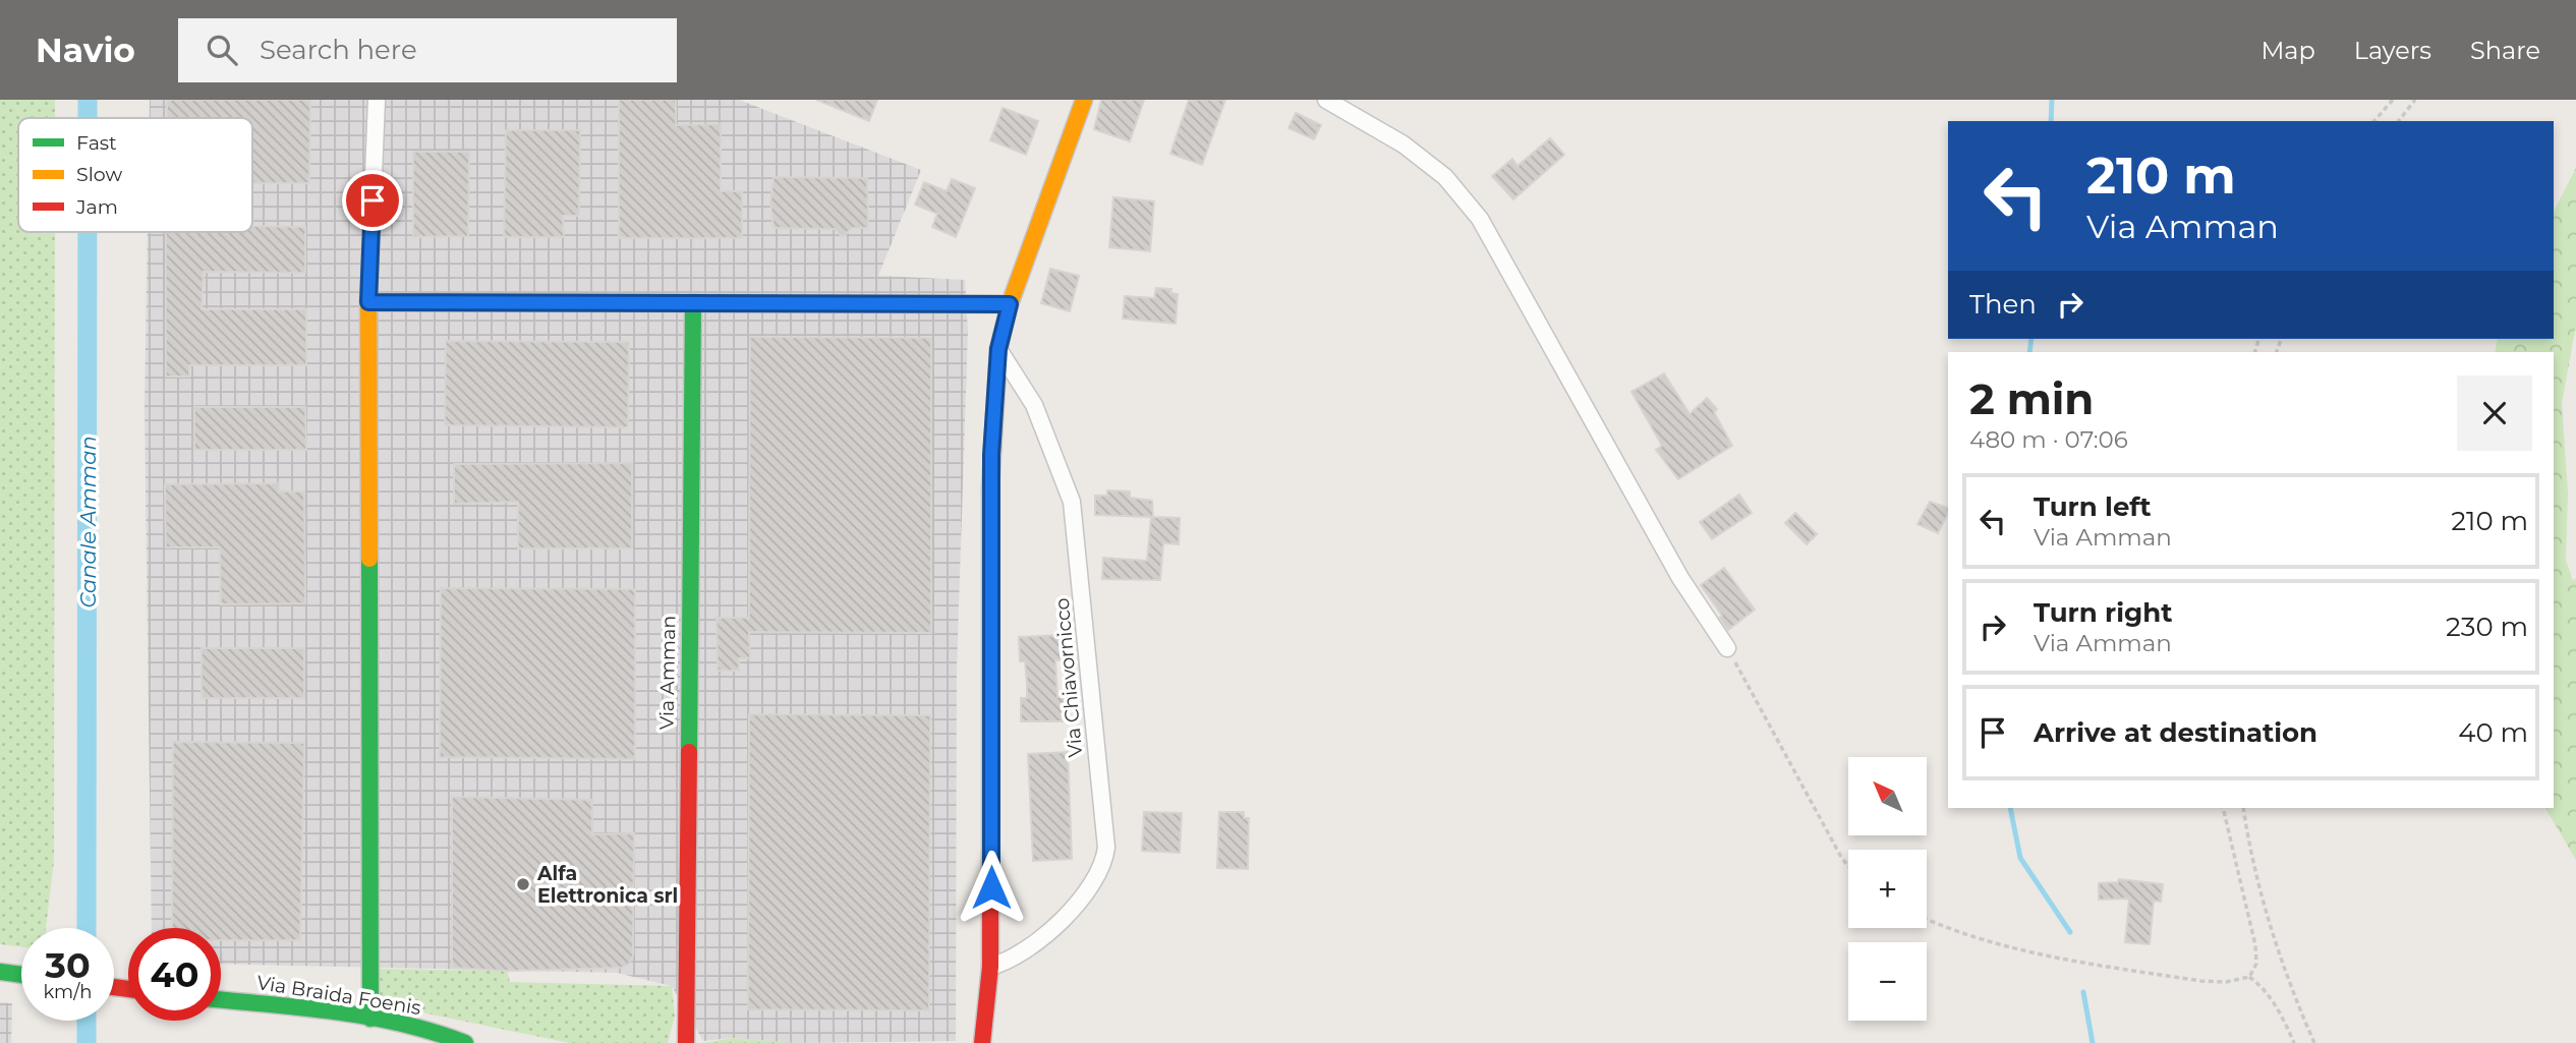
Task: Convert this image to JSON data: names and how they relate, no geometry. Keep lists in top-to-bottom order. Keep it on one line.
{"streets":{"street":["Via Amman","Via Chiavornicco","Via Braida Foenis"]},"water":["Canale Amman"],"places":["Alfa Elettronica srl"],"legend":["Fast","Slow","Jam"],"north":"top left","page":{"header":"Navio","search":"Search here","nav":["Map","Layers","Share"],"turn":["210 m","Via Amman"],"then":"Then","heading":["2 min","480 m · 07:06"],"list":[{"name":"Turn left","note":"Via Amman","value":"210 m"},{"name":"Turn right","note":"Via Amman","value":"230 m"},{"name":"Arrive at destination","value":"40 m"}],"map_buttons":["+","−"],"speed":"30 km/h","limit":"40"}}
